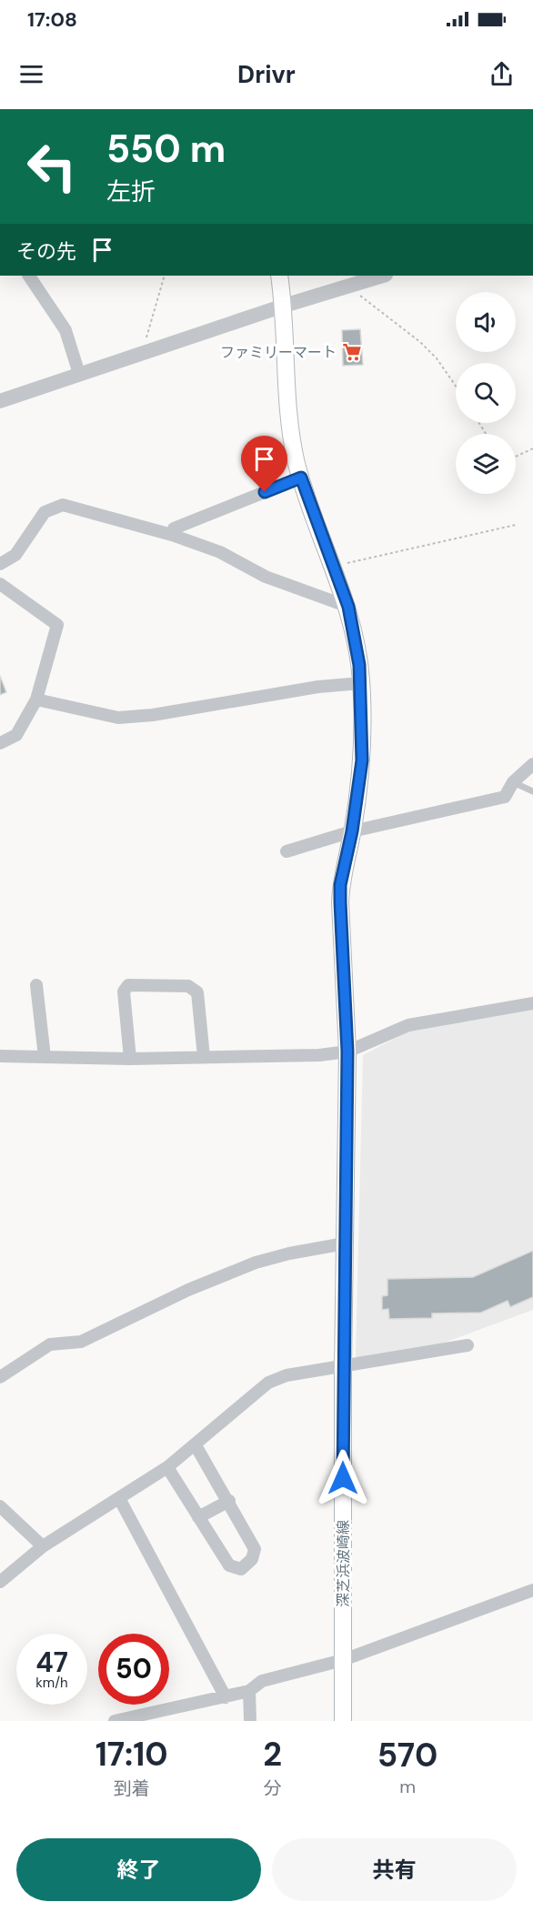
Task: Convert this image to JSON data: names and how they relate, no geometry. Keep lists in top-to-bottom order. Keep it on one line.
{"streets":{"main road":["深芝浜波崎線"]},"places":{"supermarket":["ファミリーマート"]},"page":{"status":"17:08","header":"Drivr","turn":["550 m","左折"],"then":"その先","speed":"47 km/h","limit":"50","eta":["17:10","到着","2","分","570","m"],"buttons":["終了","共有"]}}
